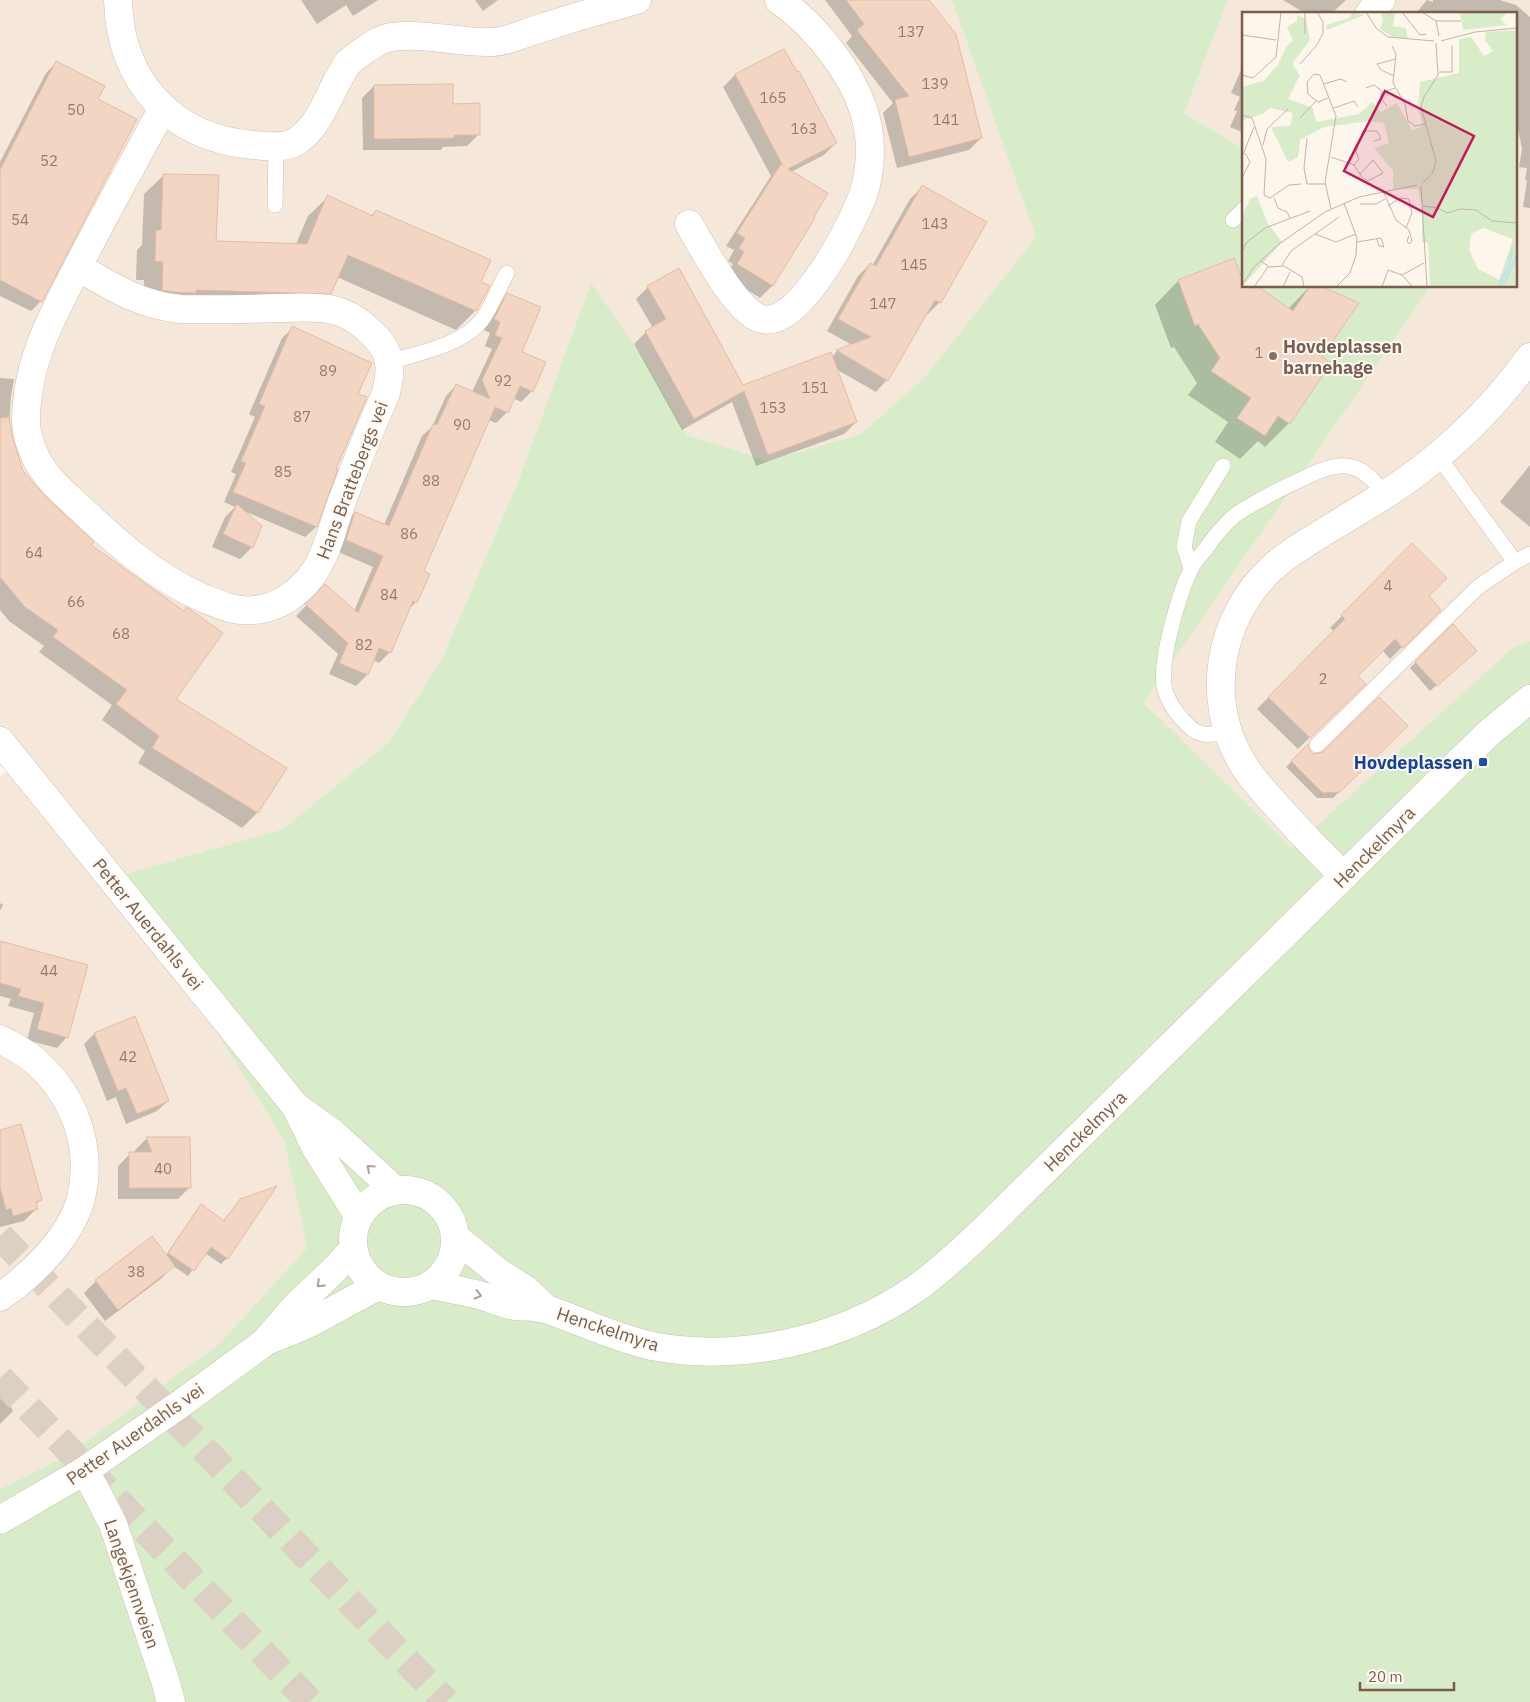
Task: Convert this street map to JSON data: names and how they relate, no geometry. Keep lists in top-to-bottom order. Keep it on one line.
{"streets":{"street":["Hans Brattebergs vei","Henckelmyra","Petter Auerdahls vei","Langekjennveien"]},"crossings":[["Henckelmyra","Petter Auerdahls vei"],["Petter Auerdahls vei","Langekjennveien"]],"places":{"other":["Hovdeplassen barnehage"],"transit":["Hovdeplassen"]},"house_numbers":["137","139","165","50","141","163","52","54","143","145","147","1","89","92","151","153","87","90","85","88","86","64","4","84","66","68","82","2","44","42","40","38"],"scale_bar":"20 m"}
